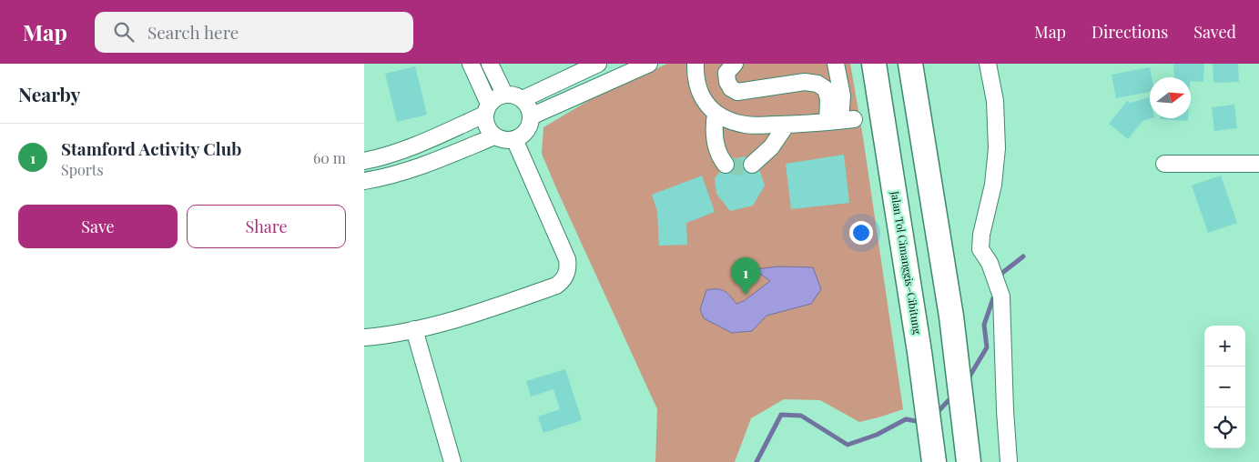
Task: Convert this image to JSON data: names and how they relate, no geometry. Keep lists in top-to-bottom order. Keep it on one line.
{"streets":{"highway":["Jalan Tol Cimanggis–Cibitung"]},"north":"right","page":{"header":"Map","search":"Search here","nav":["Map","Directions","Saved"],"heading":"Nearby","list":[{"mark":"1","name":"Stamford Activity Club","note":"Sports","value":"60 m"}],"buttons":["Save","Share"],"pins":"1","map_buttons":["+","−"]}}
